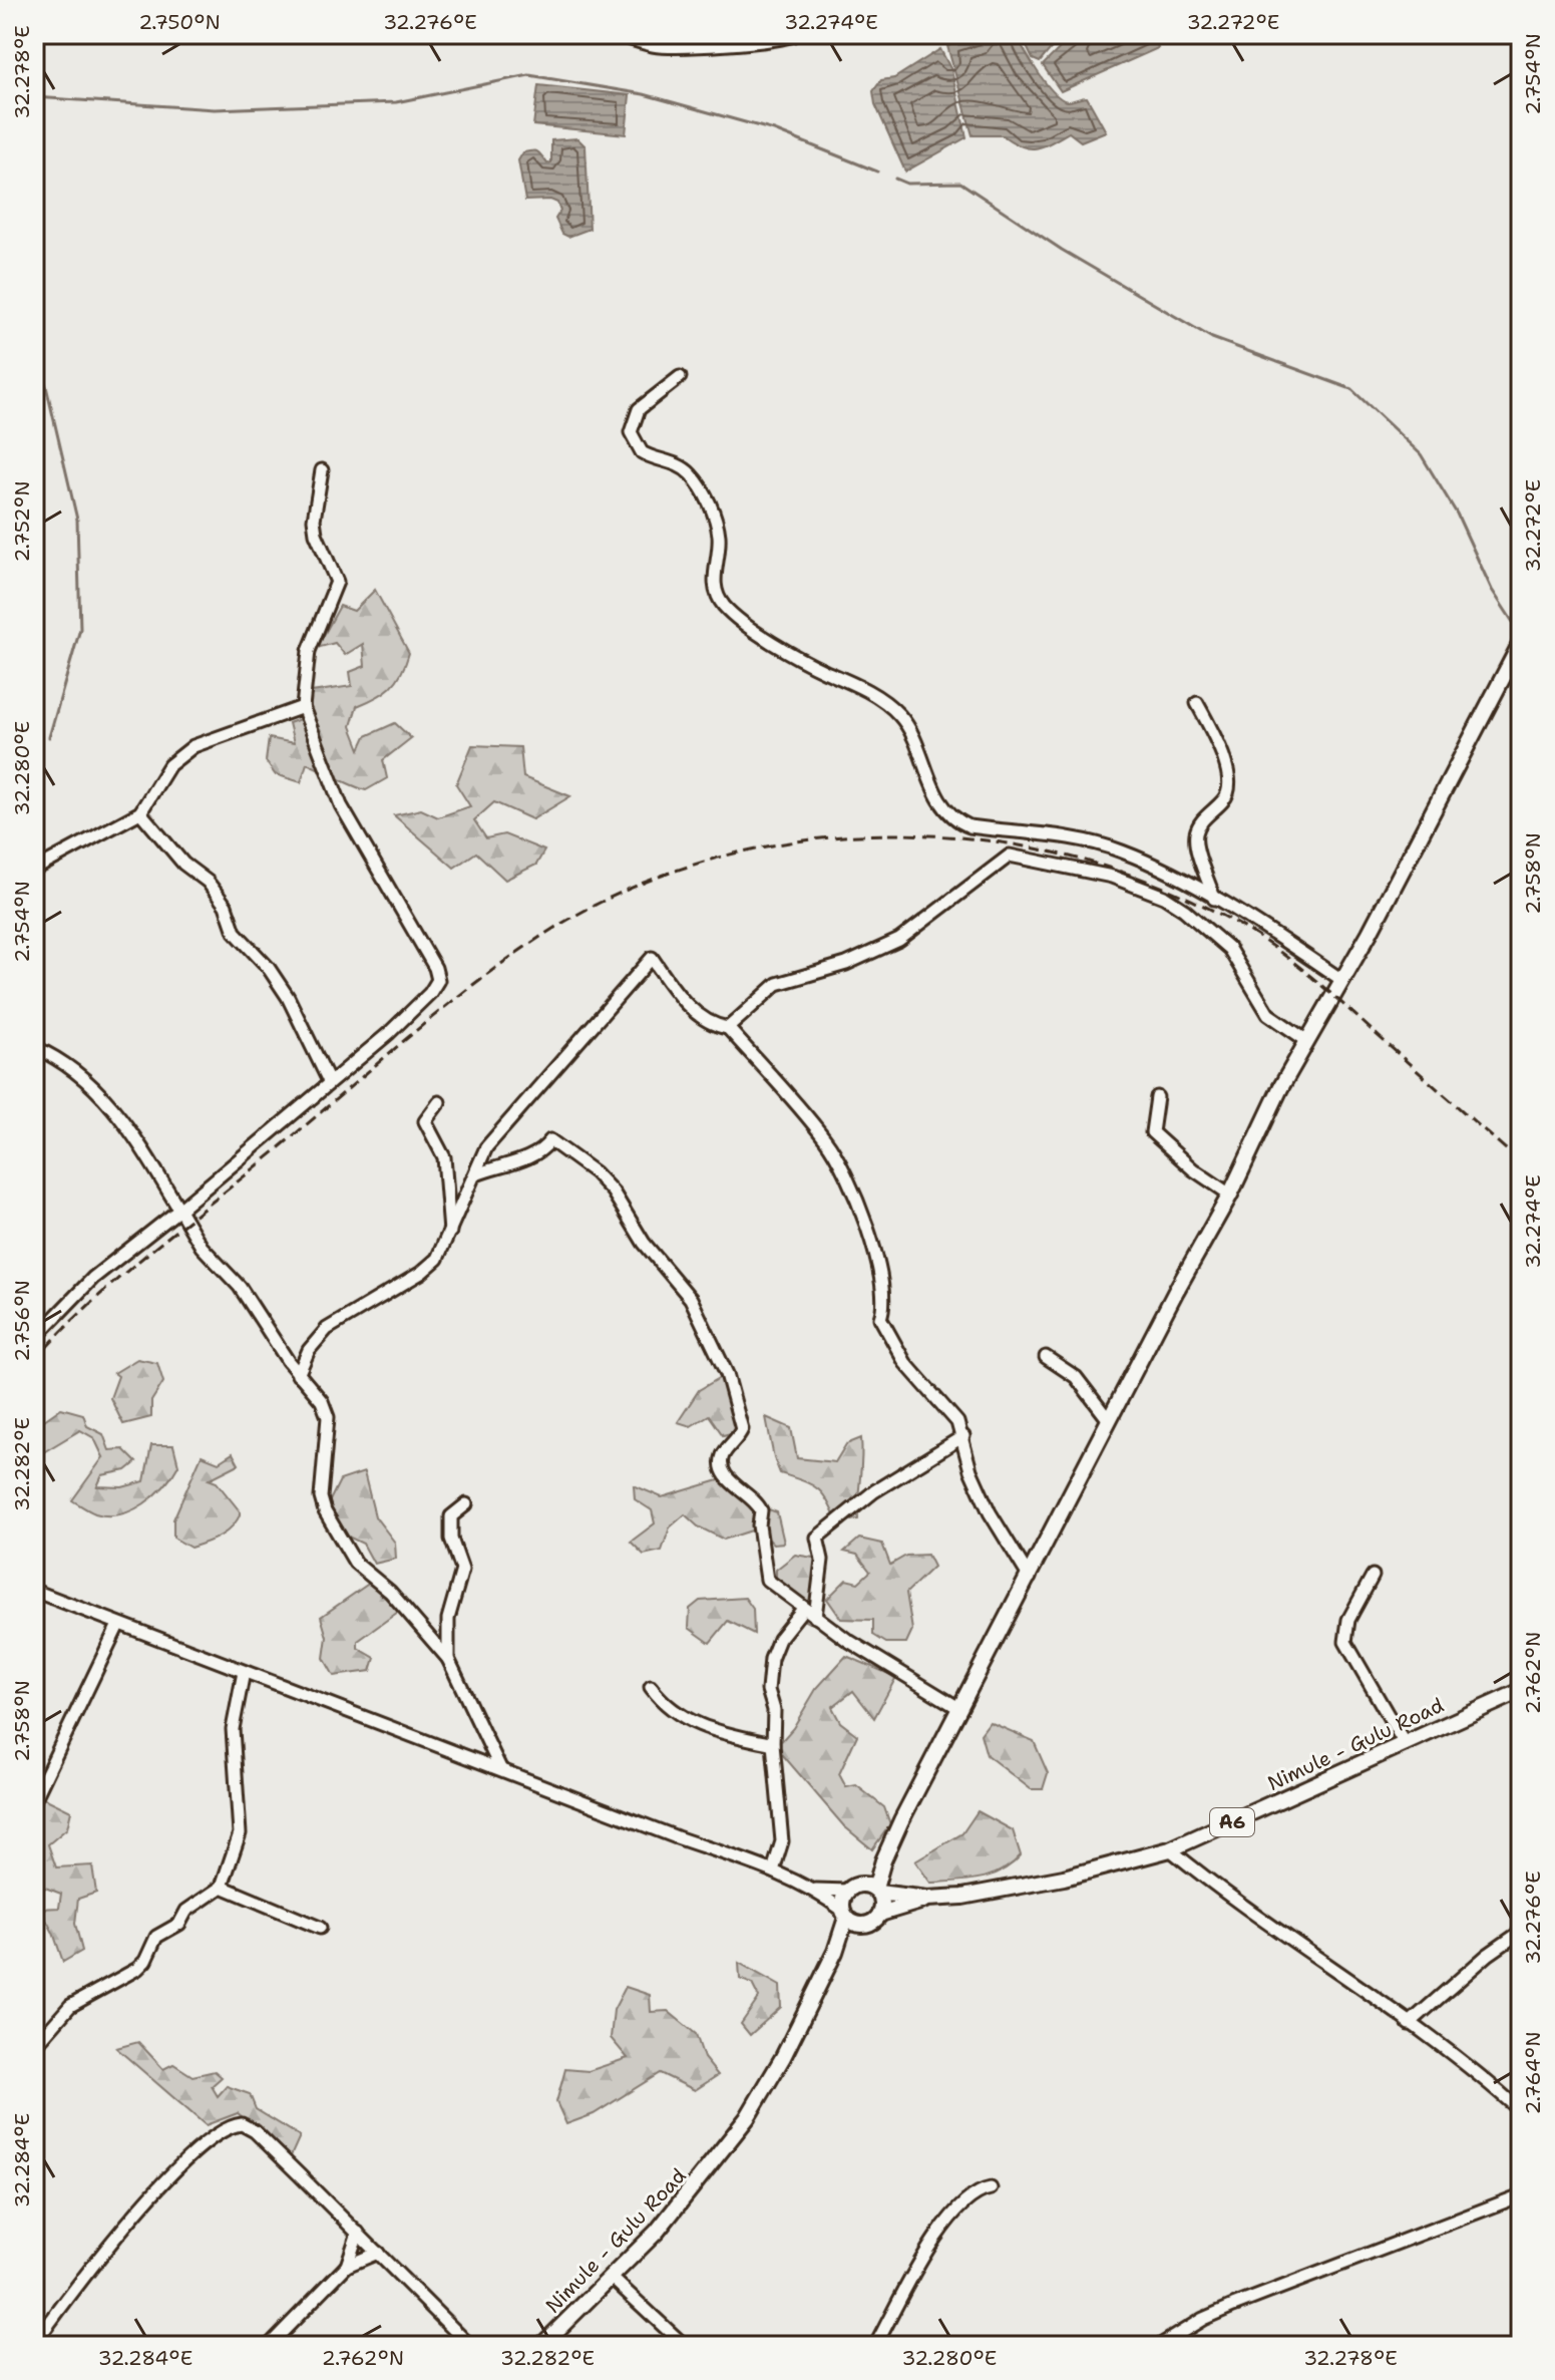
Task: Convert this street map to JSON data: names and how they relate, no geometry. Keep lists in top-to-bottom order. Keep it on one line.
{"streets":{"main road":["Nimule - Gulu Road","A6"]},"crossings":[["Nimule - Gulu Road","A6"]],"coordinates":["2.750°N","32.276°E","32.274°E","32.272°E","32.278°E","2.754°N","2.752°N","32.280°E","2.758°N","2.756°N","32.282°E","2.762°N","2.764°N","32.284°E"]}
